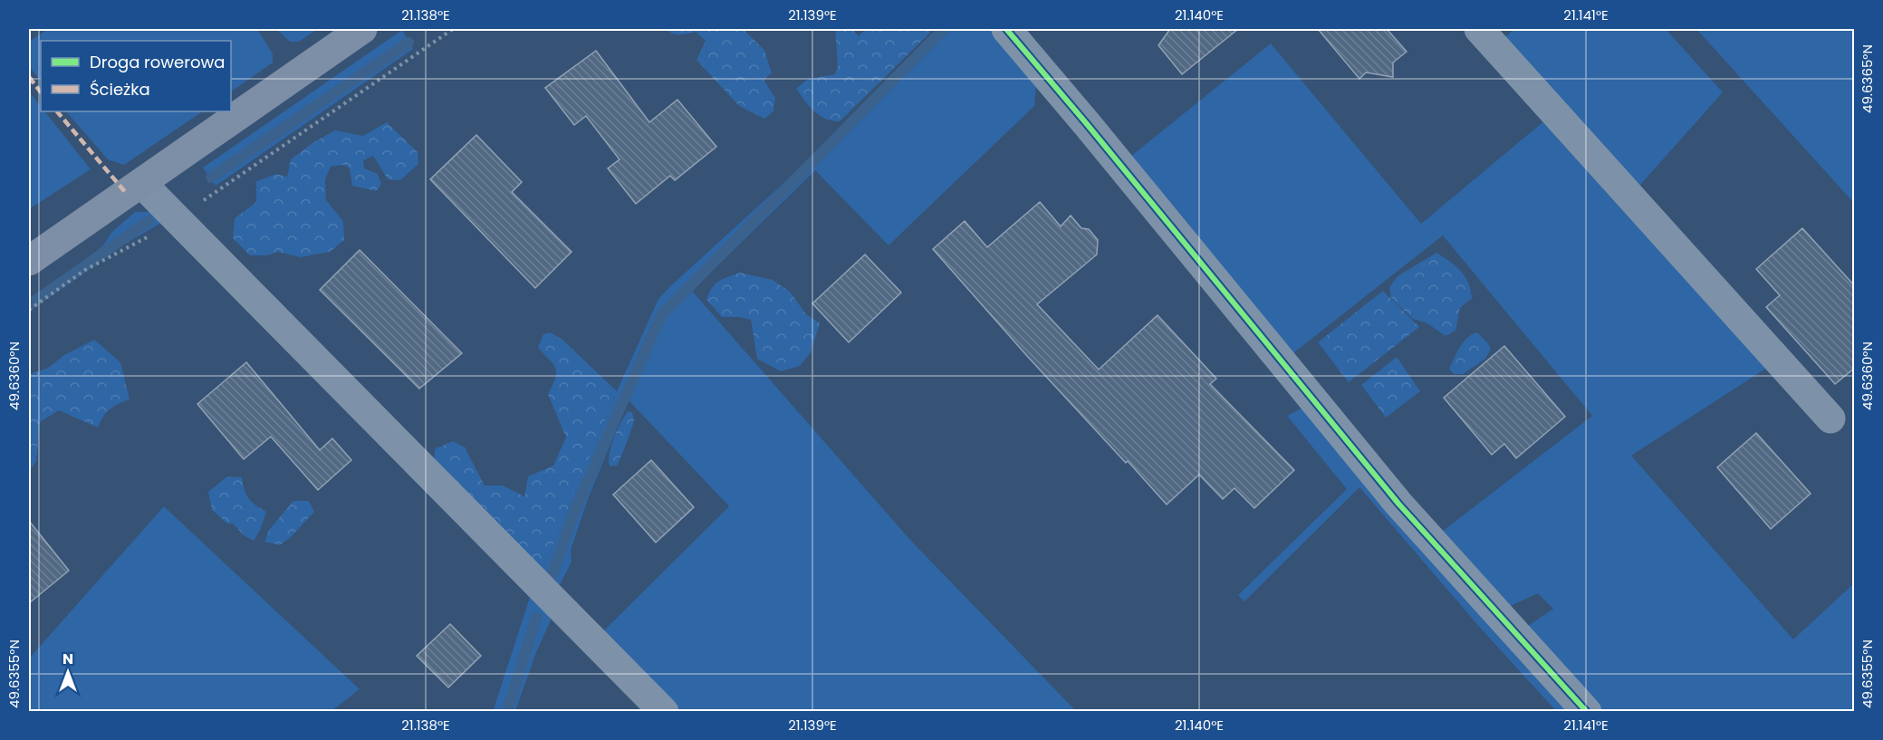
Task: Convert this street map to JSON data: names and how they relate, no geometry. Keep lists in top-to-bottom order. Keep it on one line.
{"legend":["Droga rowerowa","Ścieżka"],"north":"top","coordinates":["21.138°E","21.139°E","21.140°E","21.141°E","49.6365°N","49.6360°N","49.6355°N"]}
